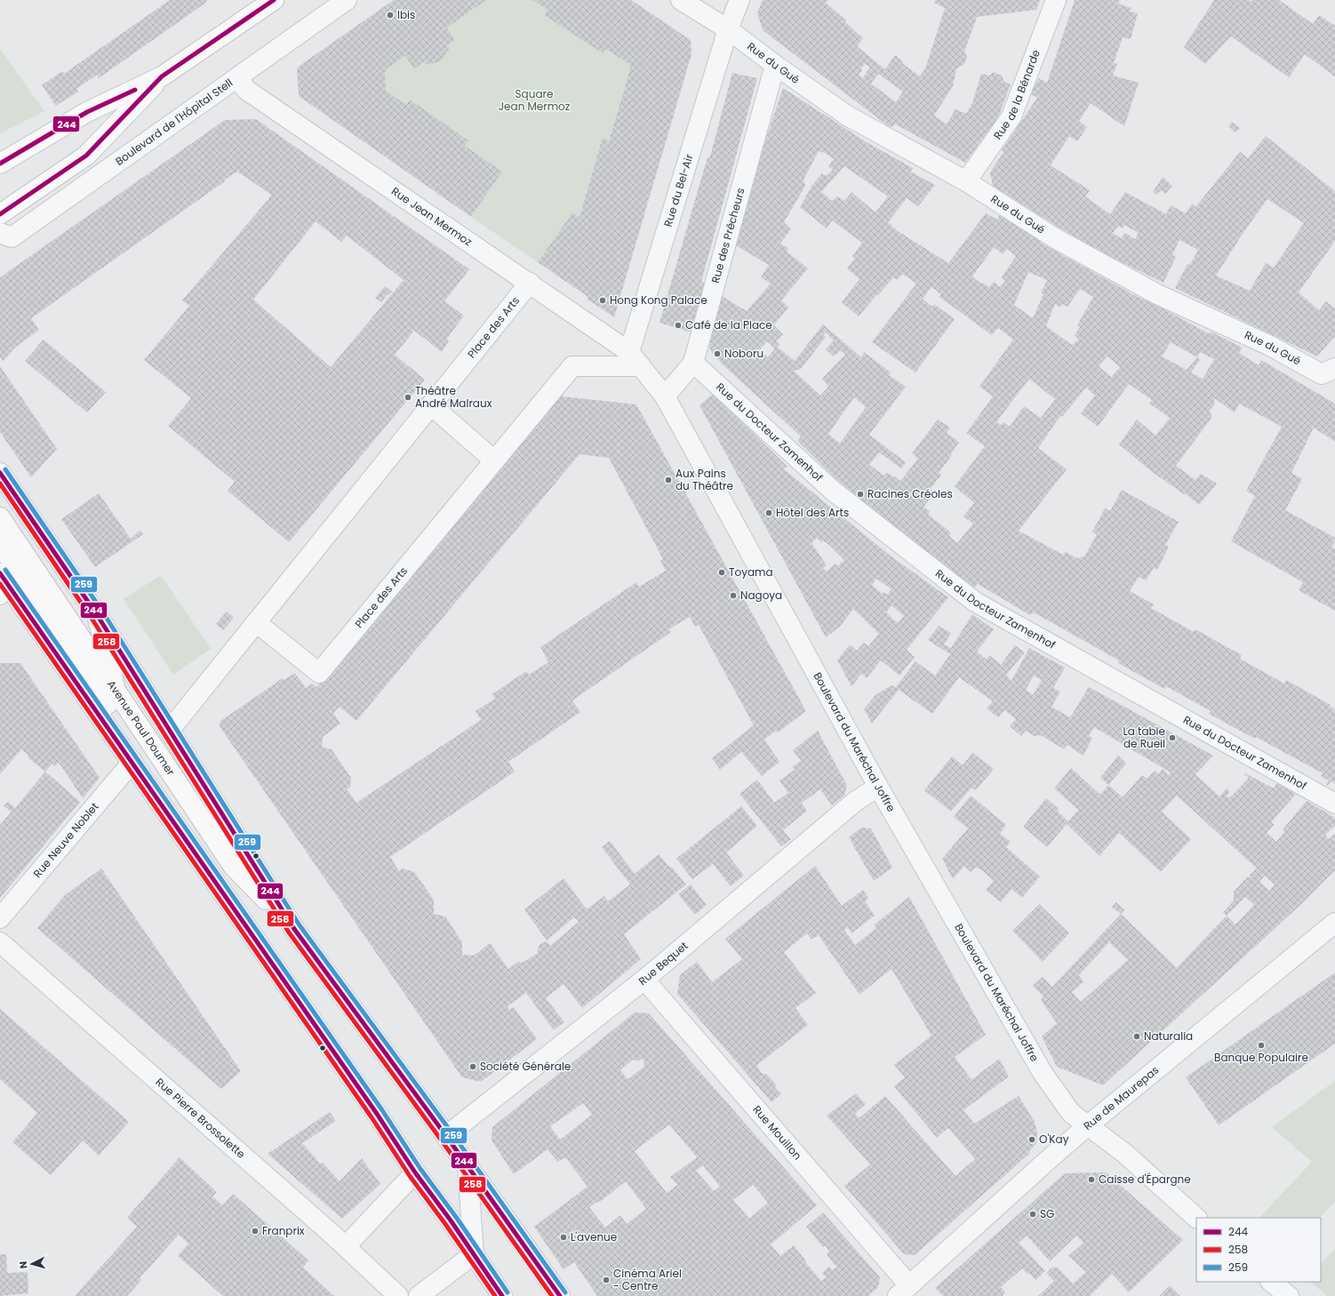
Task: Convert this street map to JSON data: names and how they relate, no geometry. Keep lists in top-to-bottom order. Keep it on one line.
{"streets":{"main road":["Avenue Paul Doumer"],"street":["Rue du Gué","Rue de la Bénarde","Boulevard de l'Hôpital Stell","Rue du Bel-Air","Rue Jean Mermoz","Rue des Prêcheurs","Place des Arts","Rue du Docteur Zamenhof","Boulevard du Maréchal Joffre","Rue Neuve Noblet","Rue Bequet","Rue de Maurepas","Rue Pierre Brossolette","Rue Mouillon"]},"crossings":[["Rue du Gué","Rue de la Bénarde"],["Rue du Gué","Rue du Bel-Air"],["Rue du Gué","Rue des Prêcheurs"],["Boulevard de l'Hôpital Stell","Rue Jean Mermoz"],["Rue du Bel-Air","Rue Jean Mermoz"],["Rue du Bel-Air","Place des Arts"],["Rue du Bel-Air","Boulevard du Maréchal Joffre"],["Rue Jean Mermoz","Place des Arts"],["Rue Jean Mermoz","Boulevard du Maréchal Joffre"],["Rue des Prêcheurs","Rue du Docteur Zamenhof"],["Rue des Prêcheurs","Boulevard du Maréchal Joffre"],["Place des Arts","Avenue Paul Doumer"],["Place des Arts","Boulevard du Maréchal Joffre"],["Avenue Paul Doumer","Rue Neuve Noblet"],["Avenue Paul Doumer","Rue Bequet"],["Boulevard du Maréchal Joffre","Rue Bequet"],["Boulevard du Maréchal Joffre","Rue de Maurepas"],["Rue Bequet","Rue Mouillon"],["Rue de Maurepas","Rue Mouillon"]],"parks":["Square Jean Mermoz"],"places":["Ibis","Hong Kong Palace","Café de la Place","Noboru","Théâtre André Malraux","Aux Pains du Théâtre","Racines Créoles","Hôtel des Arts","Toyama","Nagoya","La table de Rueil","Naturalia","Banque Populaire","Société Générale","O'Kay","Caisse d'Épargne","SG","Franprix","L'avenue","Cinéma Ariel - Centre"],"lines":["transit line 244","transit line 259","transit line 258"],"legend":["244","258","259"],"north":"left"}
